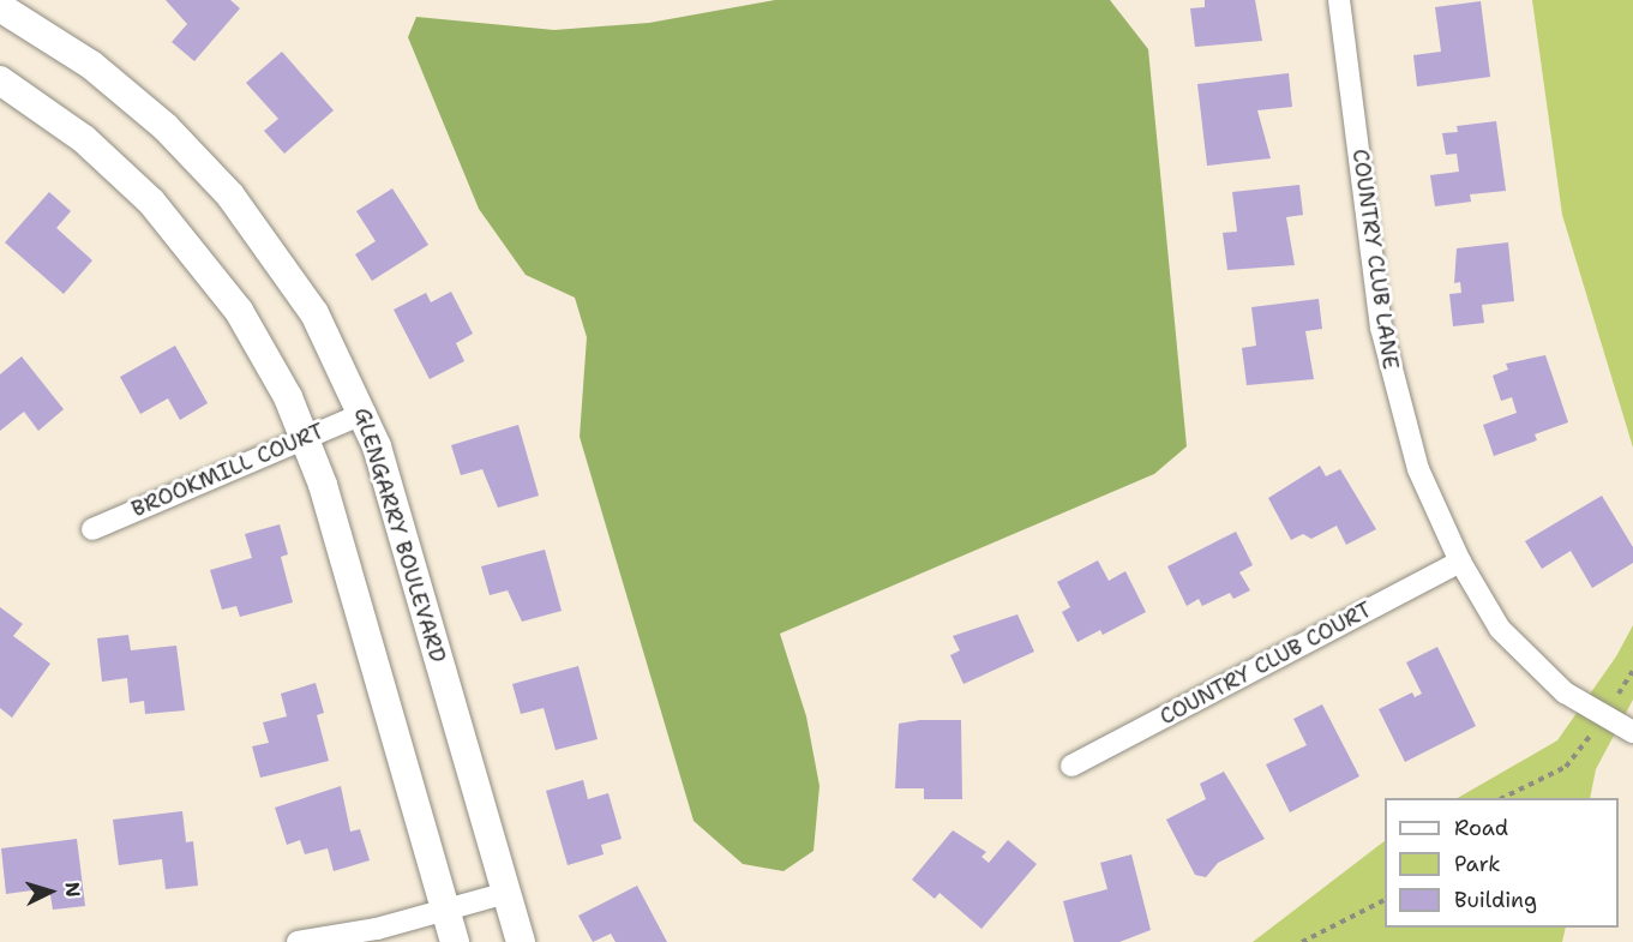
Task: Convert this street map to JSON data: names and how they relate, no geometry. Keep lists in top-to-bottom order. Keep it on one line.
{"streets":{"street":["COUNTRY CLUB LANE","BROOKMILL COURT","GLENGARRY BOULEVARD","COUNTRY CLUB COURT"]},"crossings":[["COUNTRY CLUB LANE","COUNTRY CLUB COURT"],["BROOKMILL COURT","GLENGARRY BOULEVARD"]],"legend":["Road","Park","Building"],"north":"right"}
